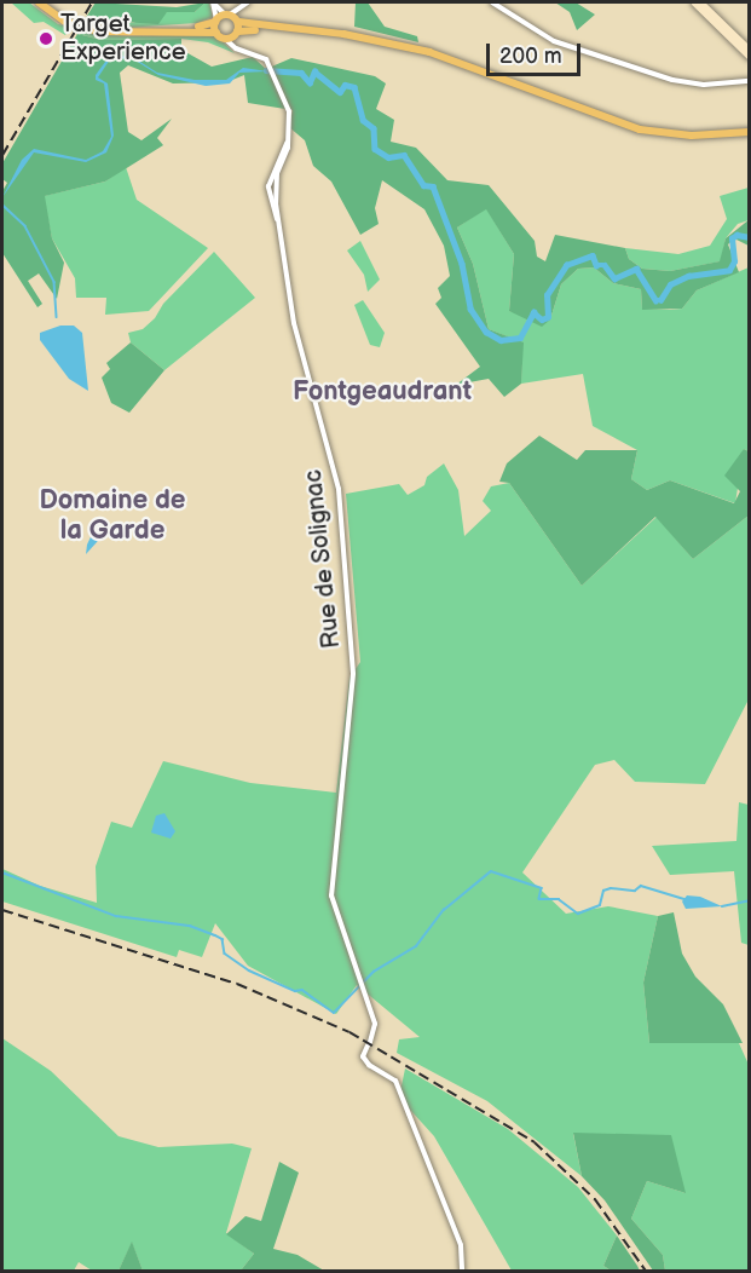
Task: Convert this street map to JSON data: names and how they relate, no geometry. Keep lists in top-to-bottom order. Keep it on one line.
{"streets":{"street":["Rue de Solignac"]},"districts":["Fontgeaudrant","Domaine de la Garde"],"places":["Target Experience"],"scale_bar":"200 m"}
